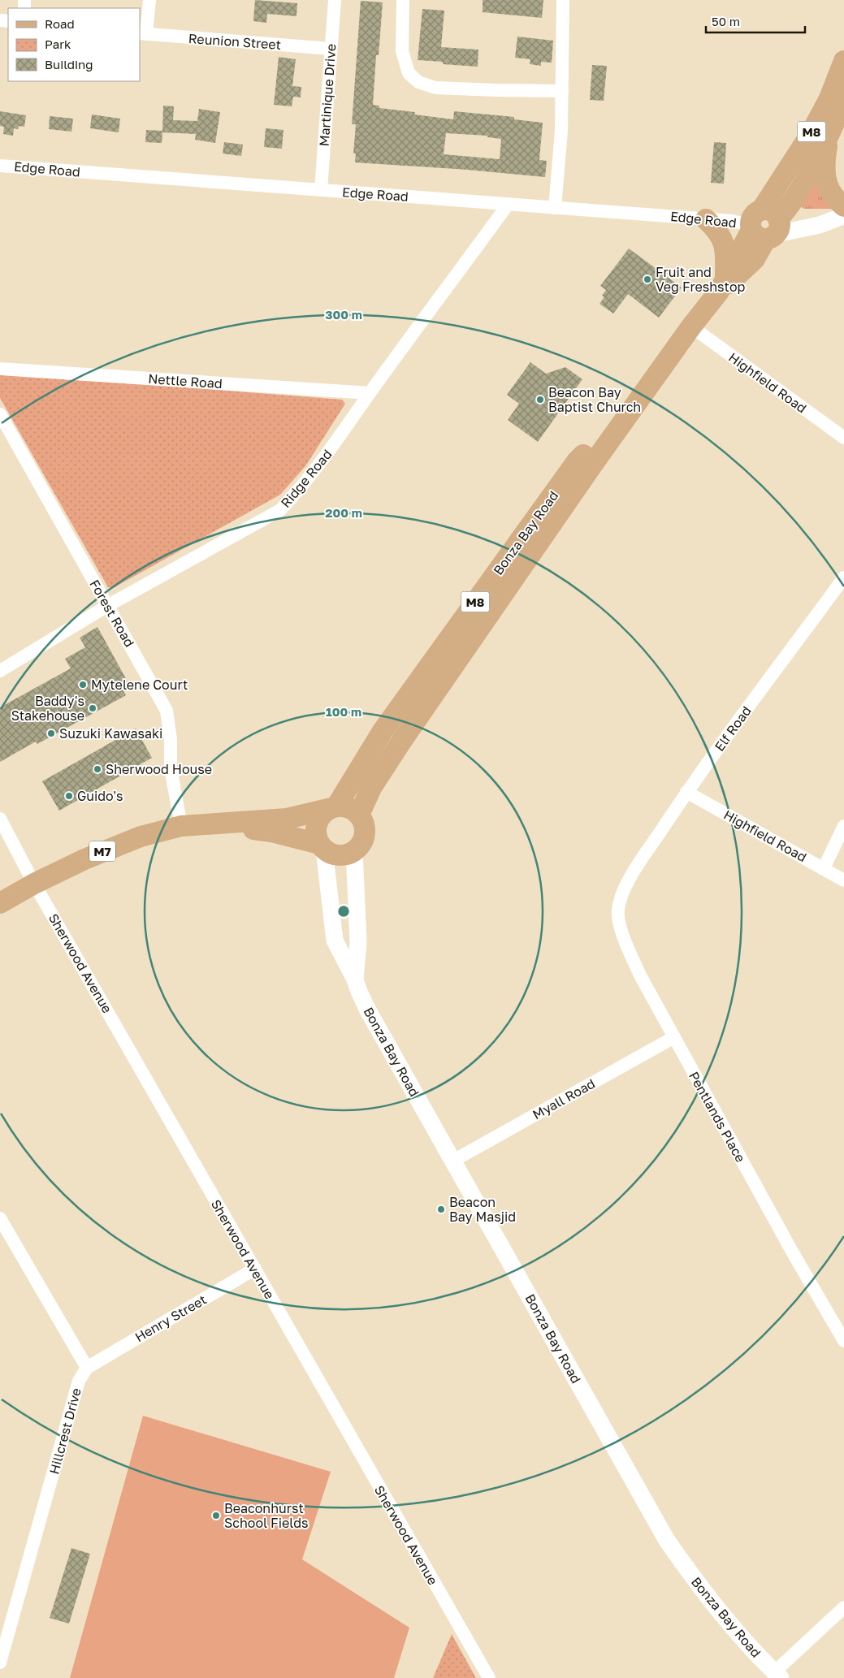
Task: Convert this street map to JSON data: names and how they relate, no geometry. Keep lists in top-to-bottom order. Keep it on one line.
{"streets":{"main road":["M8","Bonza Bay Road","M7"],"street":["Reunion Street","Martinique Drive","Edge Road","Nettle Road","Highfield Road","Ridge Road","Forest Road","Elf Road","Sherwood Avenue","Myall Road","Pentlands Place","Henry Street","Hillcrest Drive"]},"crossings":[["Reunion Street","Martinique Drive"],["Martinique Drive","Edge Road"],["Edge Road","Ridge Road"],["Edge Road","Bonza Bay Road"],["Nettle Road","Ridge Road"],["Highfield Road","Bonza Bay Road"],["Highfield Road","Elf Road"],["Ridge Road","Forest Road"],["Bonza Bay Road","Myall Road"],["Forest Road","M7"],["Elf Road","Pentlands Place"],["M7","Sherwood Avenue"],["Sherwood Avenue","Henry Street"],["Myall Road","Pentlands Place"],["Henry Street","Hillcrest Drive"]],"places":["Fruit and Veg Freshstop","Beacon Bay Baptist Church","Mytelene Court","Baddy's Stakehouse","Suzuki Kawasaki","Sherwood House","Guido's","Beacon Bay Masjid","Beaconhurst School Fields"],"legend":["Road","Park","Building"],"scale_bar":"50 m","rings":["300 m","200 m","100 m"]}
